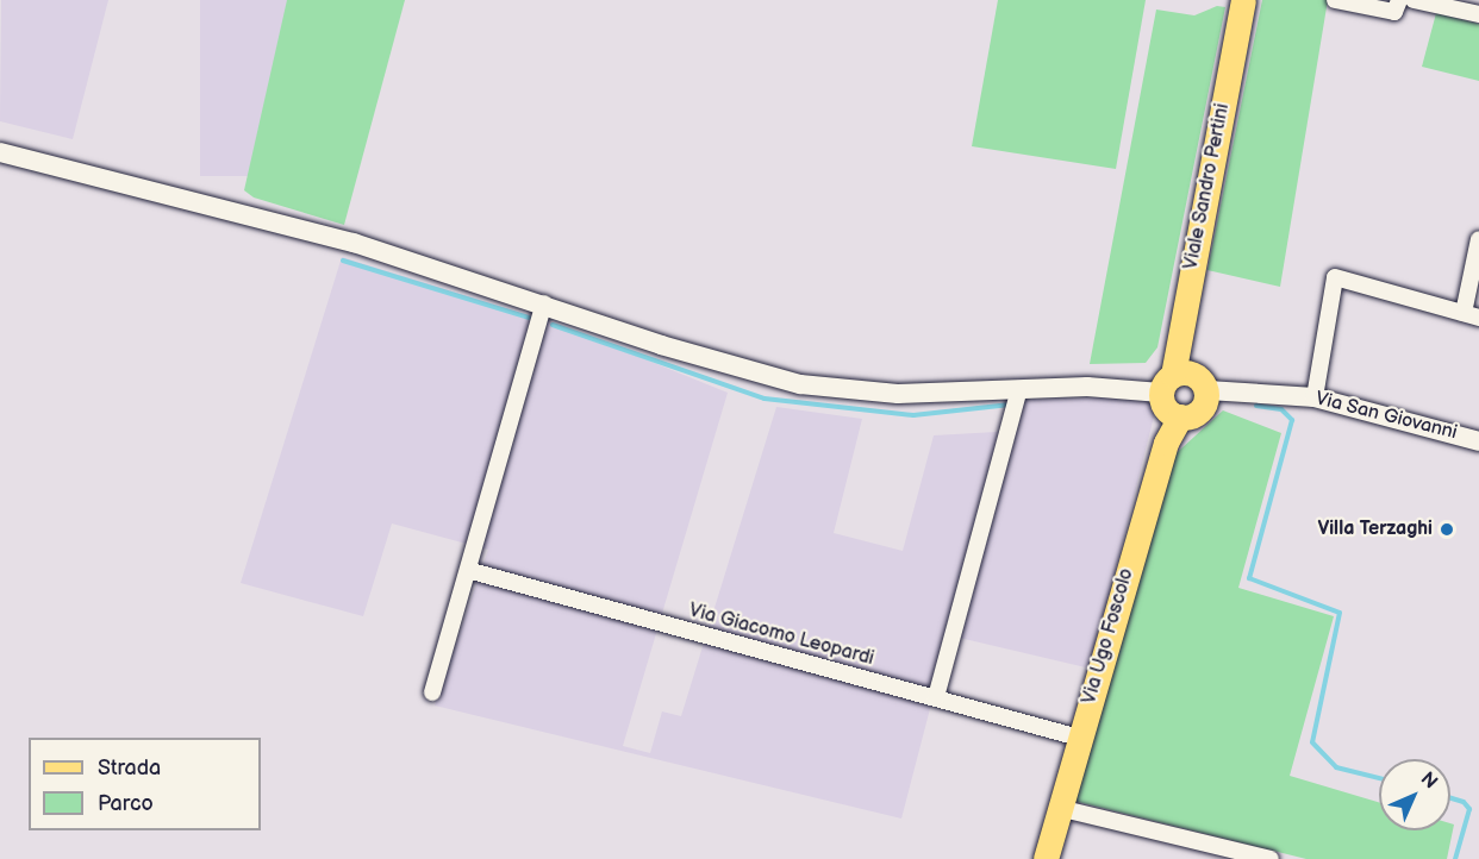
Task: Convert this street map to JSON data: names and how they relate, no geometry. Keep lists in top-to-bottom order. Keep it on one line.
{"streets":{"main road":["Viale Sandro Pertini","Via Ugo Foscolo"],"street":["Via San Giovanni","Via Giacomo Leopardi"]},"crossings":[["Viale Sandro Pertini","Via San Giovanni"],["Viale Sandro Pertini","Via Ugo Foscolo"],["Via San Giovanni","Via Ugo Foscolo"],["Via Giacomo Leopardi","Via Ugo Foscolo"]],"places":["Villa Terzaghi"],"legend":["Strada","Parco"],"north":"top right"}
